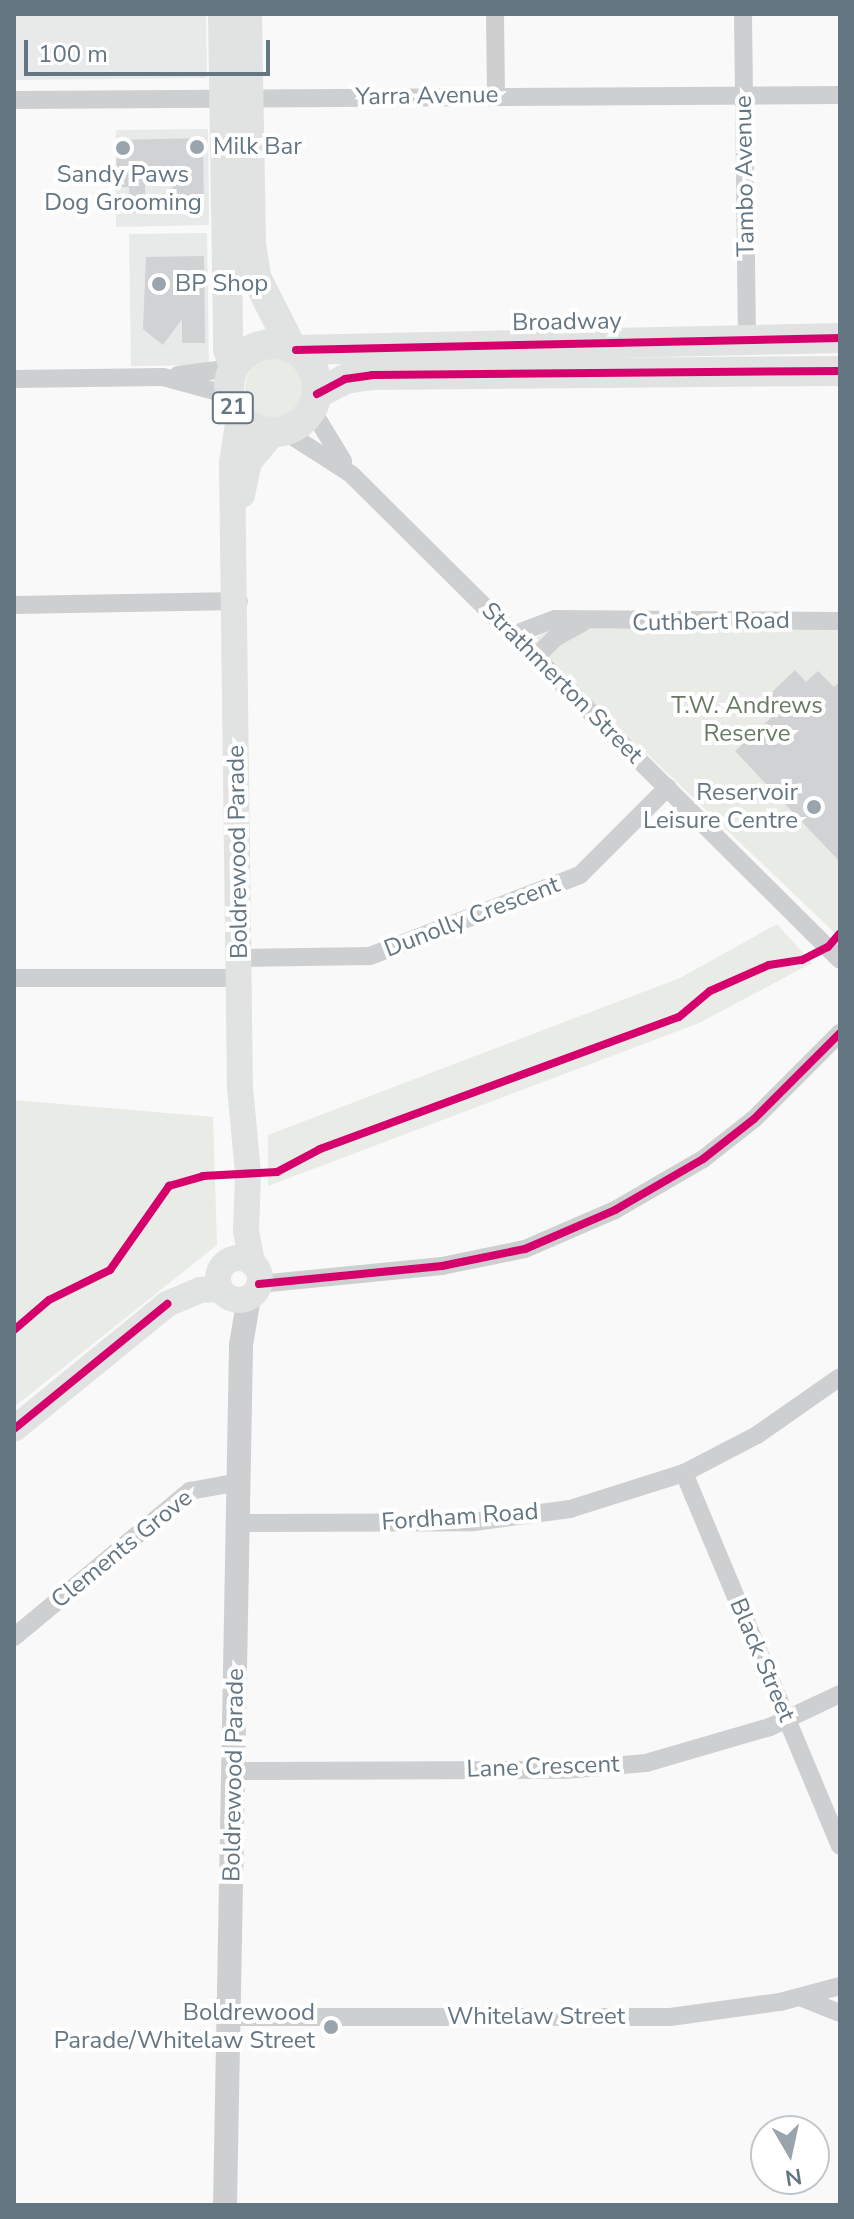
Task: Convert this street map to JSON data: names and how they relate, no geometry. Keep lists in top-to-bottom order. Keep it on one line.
{"streets":{"main road":["Broadway","21","Boldrewood Parade"],"street":["Yarra Avenue","Tambo Avenue","Cuthbert Road","Strathmerton Street","Dunolly Crescent","Fordham Road","Clements Grove","Black Street","Lane Crescent","Whitelaw Street"]},"crossings":[["Yarra Avenue","Tambo Avenue"],["Yarra Avenue","Boldrewood Parade"],["Tambo Avenue","Broadway"],["Broadway","21"],["Broadway","Strathmerton Street"],["Broadway","Boldrewood Parade"],["21","Strathmerton Street"],["21","Boldrewood Parade"],["Cuthbert Road","Strathmerton Street"],["Strathmerton Street","Boldrewood Parade"],["Strathmerton Street","Dunolly Crescent"],["Boldrewood Parade","Dunolly Crescent"],["Boldrewood Parade","Fordham Road"],["Boldrewood Parade","Clements Grove"],["Boldrewood Parade","Lane Crescent"],["Boldrewood Parade","Whitelaw Street"],["Fordham Road","Black Street"],["Black Street","Lane Crescent"]],"parks":["T.W. Andrews Reserve"],"places":["Milk Bar","Sandy Paws Dog Grooming","BP Shop","Reservoir Leisure Centre","Boldrewood Parade/Whitelaw Street"],"scale_bar":"100 m","north":"bottom"}
